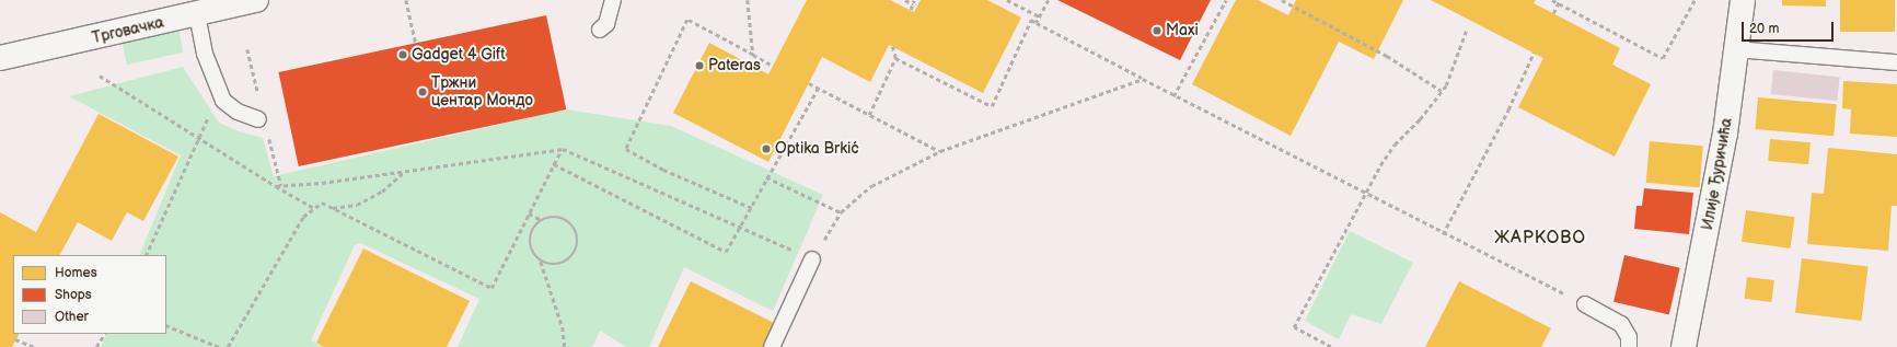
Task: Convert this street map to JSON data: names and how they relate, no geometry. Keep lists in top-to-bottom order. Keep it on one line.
{"streets":{"street":["Трговачка","Илије Ђуричића"]},"districts":["ЖАРКОВО"],"places":["Maxi","Gadget 4 Gift","Pateras","Тржни центар Мондо","Optika Brkić"],"legend":["Homes","Shops","Other"],"scale_bar":"20 m"}
